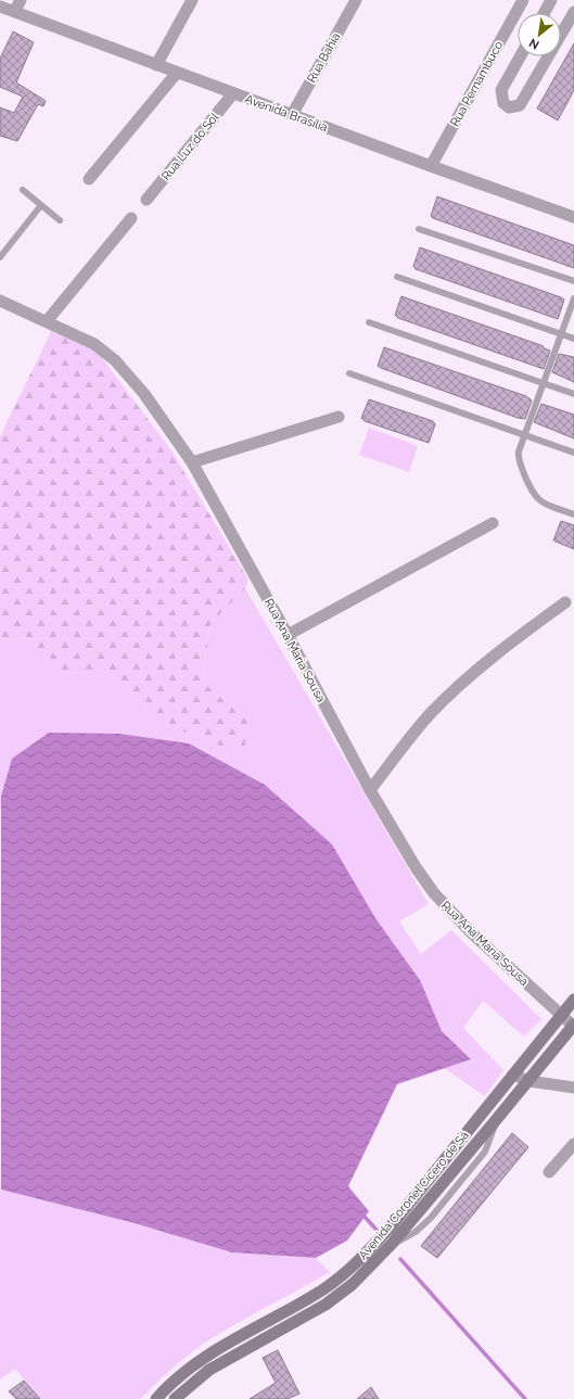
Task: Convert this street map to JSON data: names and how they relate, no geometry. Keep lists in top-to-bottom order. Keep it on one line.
{"streets":{"main road":["Avenida Coronel Cícero de Sá"],"street":["Rua Bahia","Rua Pernambuco","Avenida Brasília","Rua Luz do Sol","Rua Ana Maria Sousa"]},"crossings":[["Rua Bahia","Avenida Brasília"],["Rua Pernambuco","Avenida Brasília"],["Avenida Brasília","Rua Luz do Sol"],["Rua Ana Maria Sousa","Avenida Coronel Cícero de Sá"]],"north":"bottom left"}
